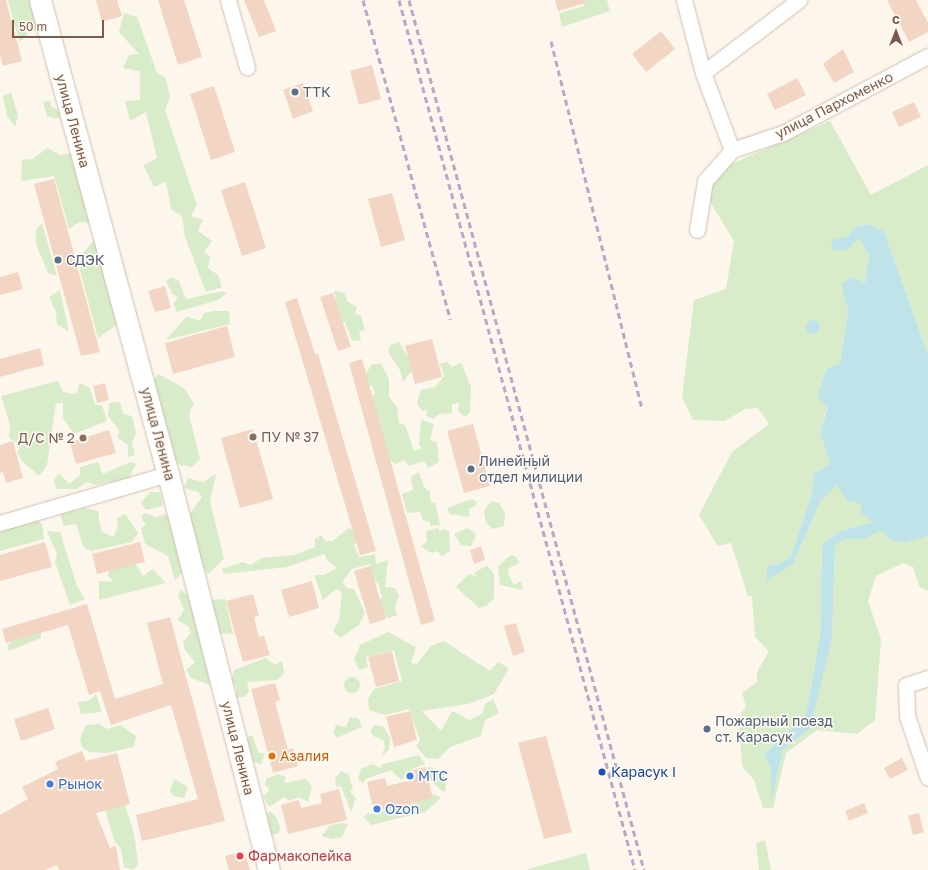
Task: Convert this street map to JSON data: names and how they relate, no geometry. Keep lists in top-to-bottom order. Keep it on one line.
{"streets":{"main road":["улица Ленина"],"street":["улица Пархоменко"]},"places":["ТТК","СДЭК","ПУ № 37","Д/С № 2","Линейный отдел милиции","Пожарный поезд ст. Карасук","Азалия","Карасук I","МТС","Рынок","Ozon","Фармакопейка"],"scale_bar":"50 m","north":"top"}
